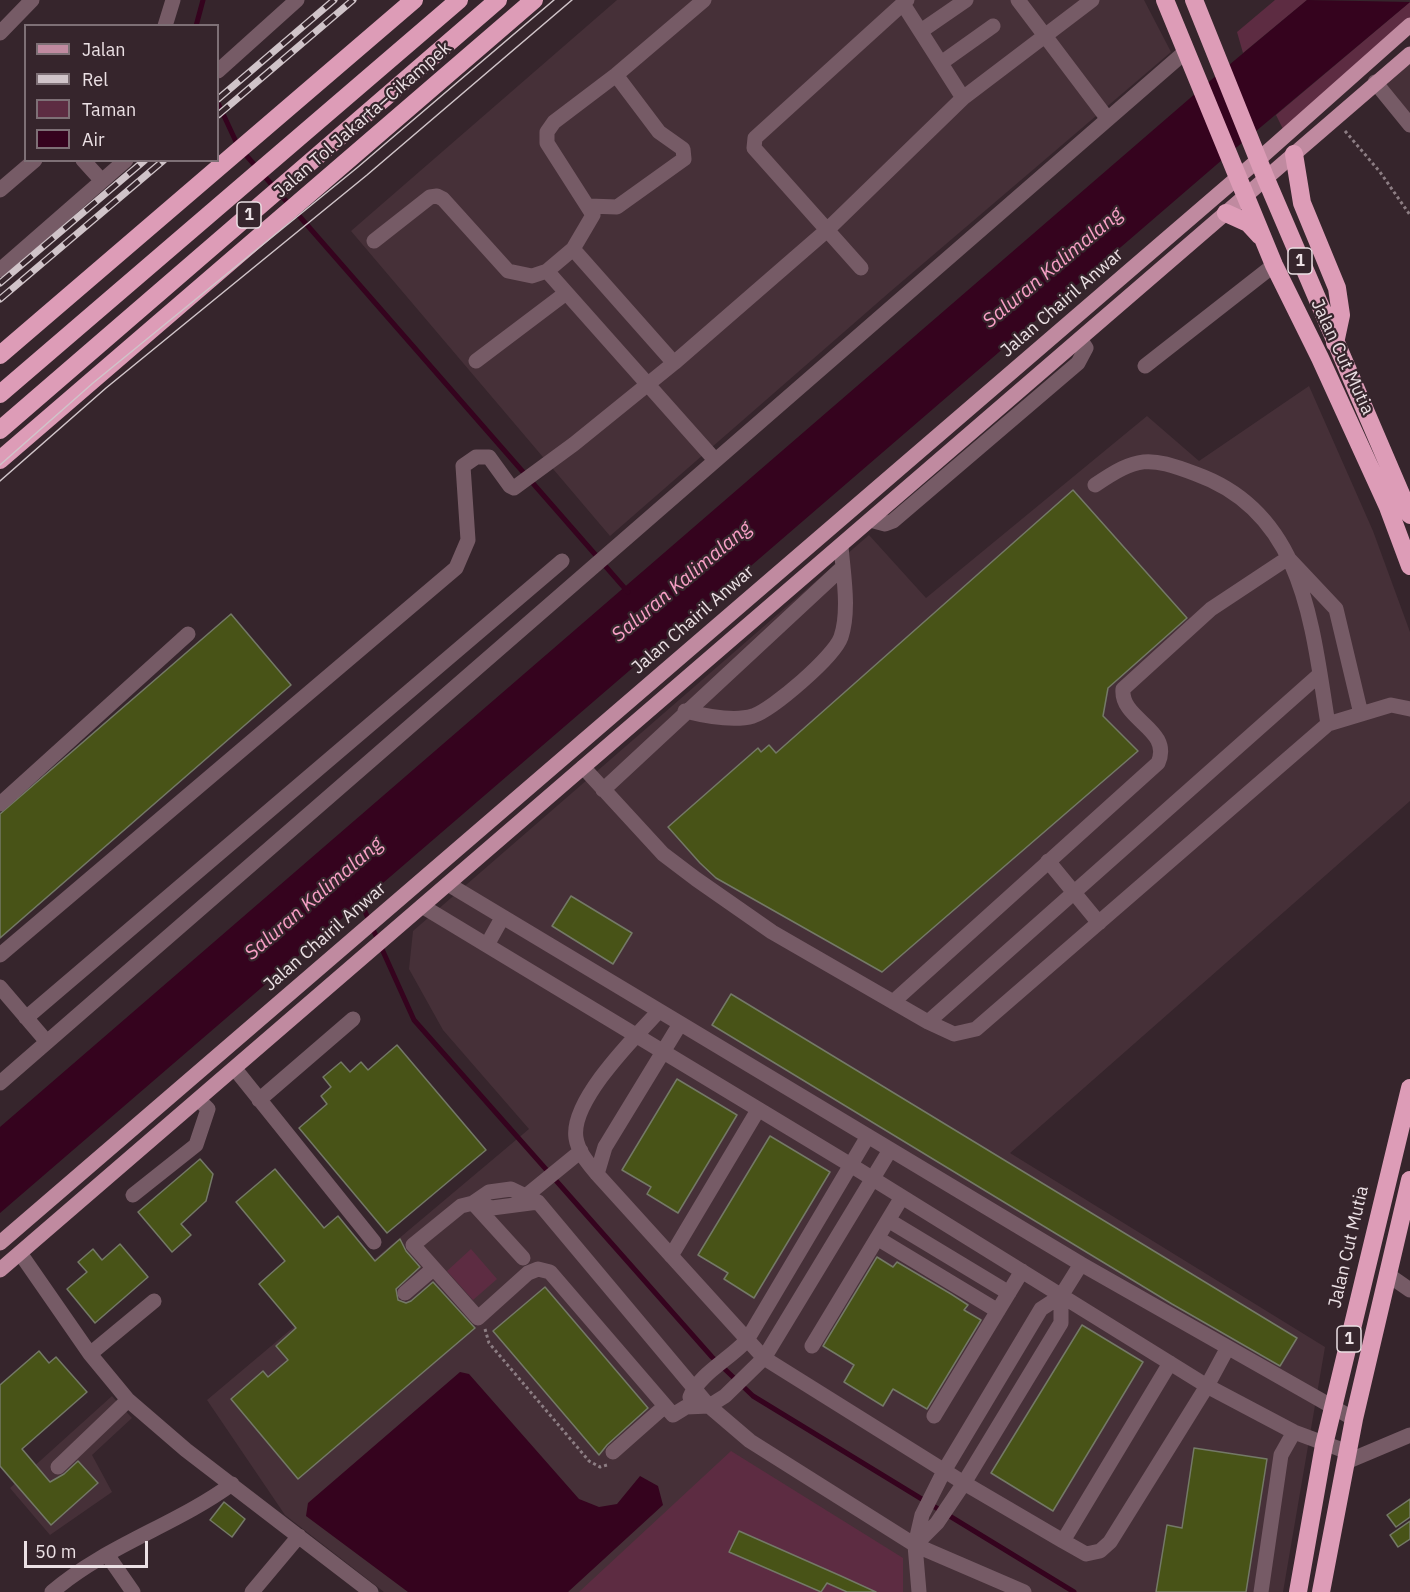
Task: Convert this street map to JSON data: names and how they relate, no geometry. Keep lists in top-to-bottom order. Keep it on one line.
{"streets":{"highway":["Jalan Tol Jakarta–Cikampek","1","Jalan Cut Mutia"],"main road":["Jalan Chairil Anwar"]},"crossings":[["Jalan Chairil Anwar","Jalan Cut Mutia"]],"water":["Saluran Kalimalang"],"legend":["Jalan","Rel","Taman","Air"],"scale_bar":"50 m"}
